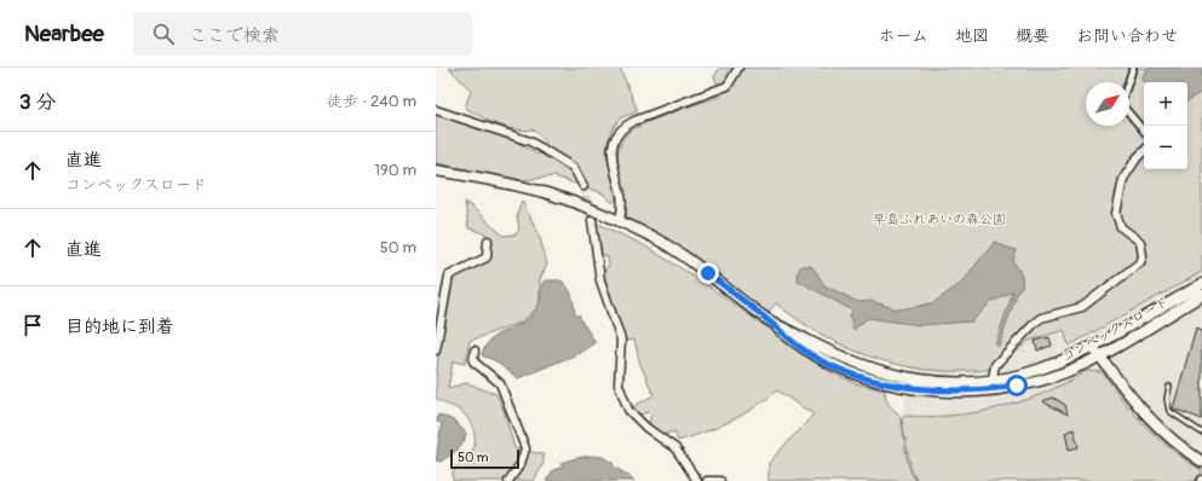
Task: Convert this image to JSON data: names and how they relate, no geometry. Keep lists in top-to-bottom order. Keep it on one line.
{"streets":{"street":["コンベックスロード"]},"parks":["早島ふれあいの森公園"],"scale_bar":"50 m","north":"top right","page":{"header":"Nearbee","search":"ここで検索","nav":["ホーム","地図","概要","お問い合わせ"],"heading":["3 分","徒歩 · 240 m"],"map_buttons":["+","−"],"list":[["直進","コンベックスロード","190 m"],["直進","50 m"],"目的地に到着"],"scale":"50 m"}}
